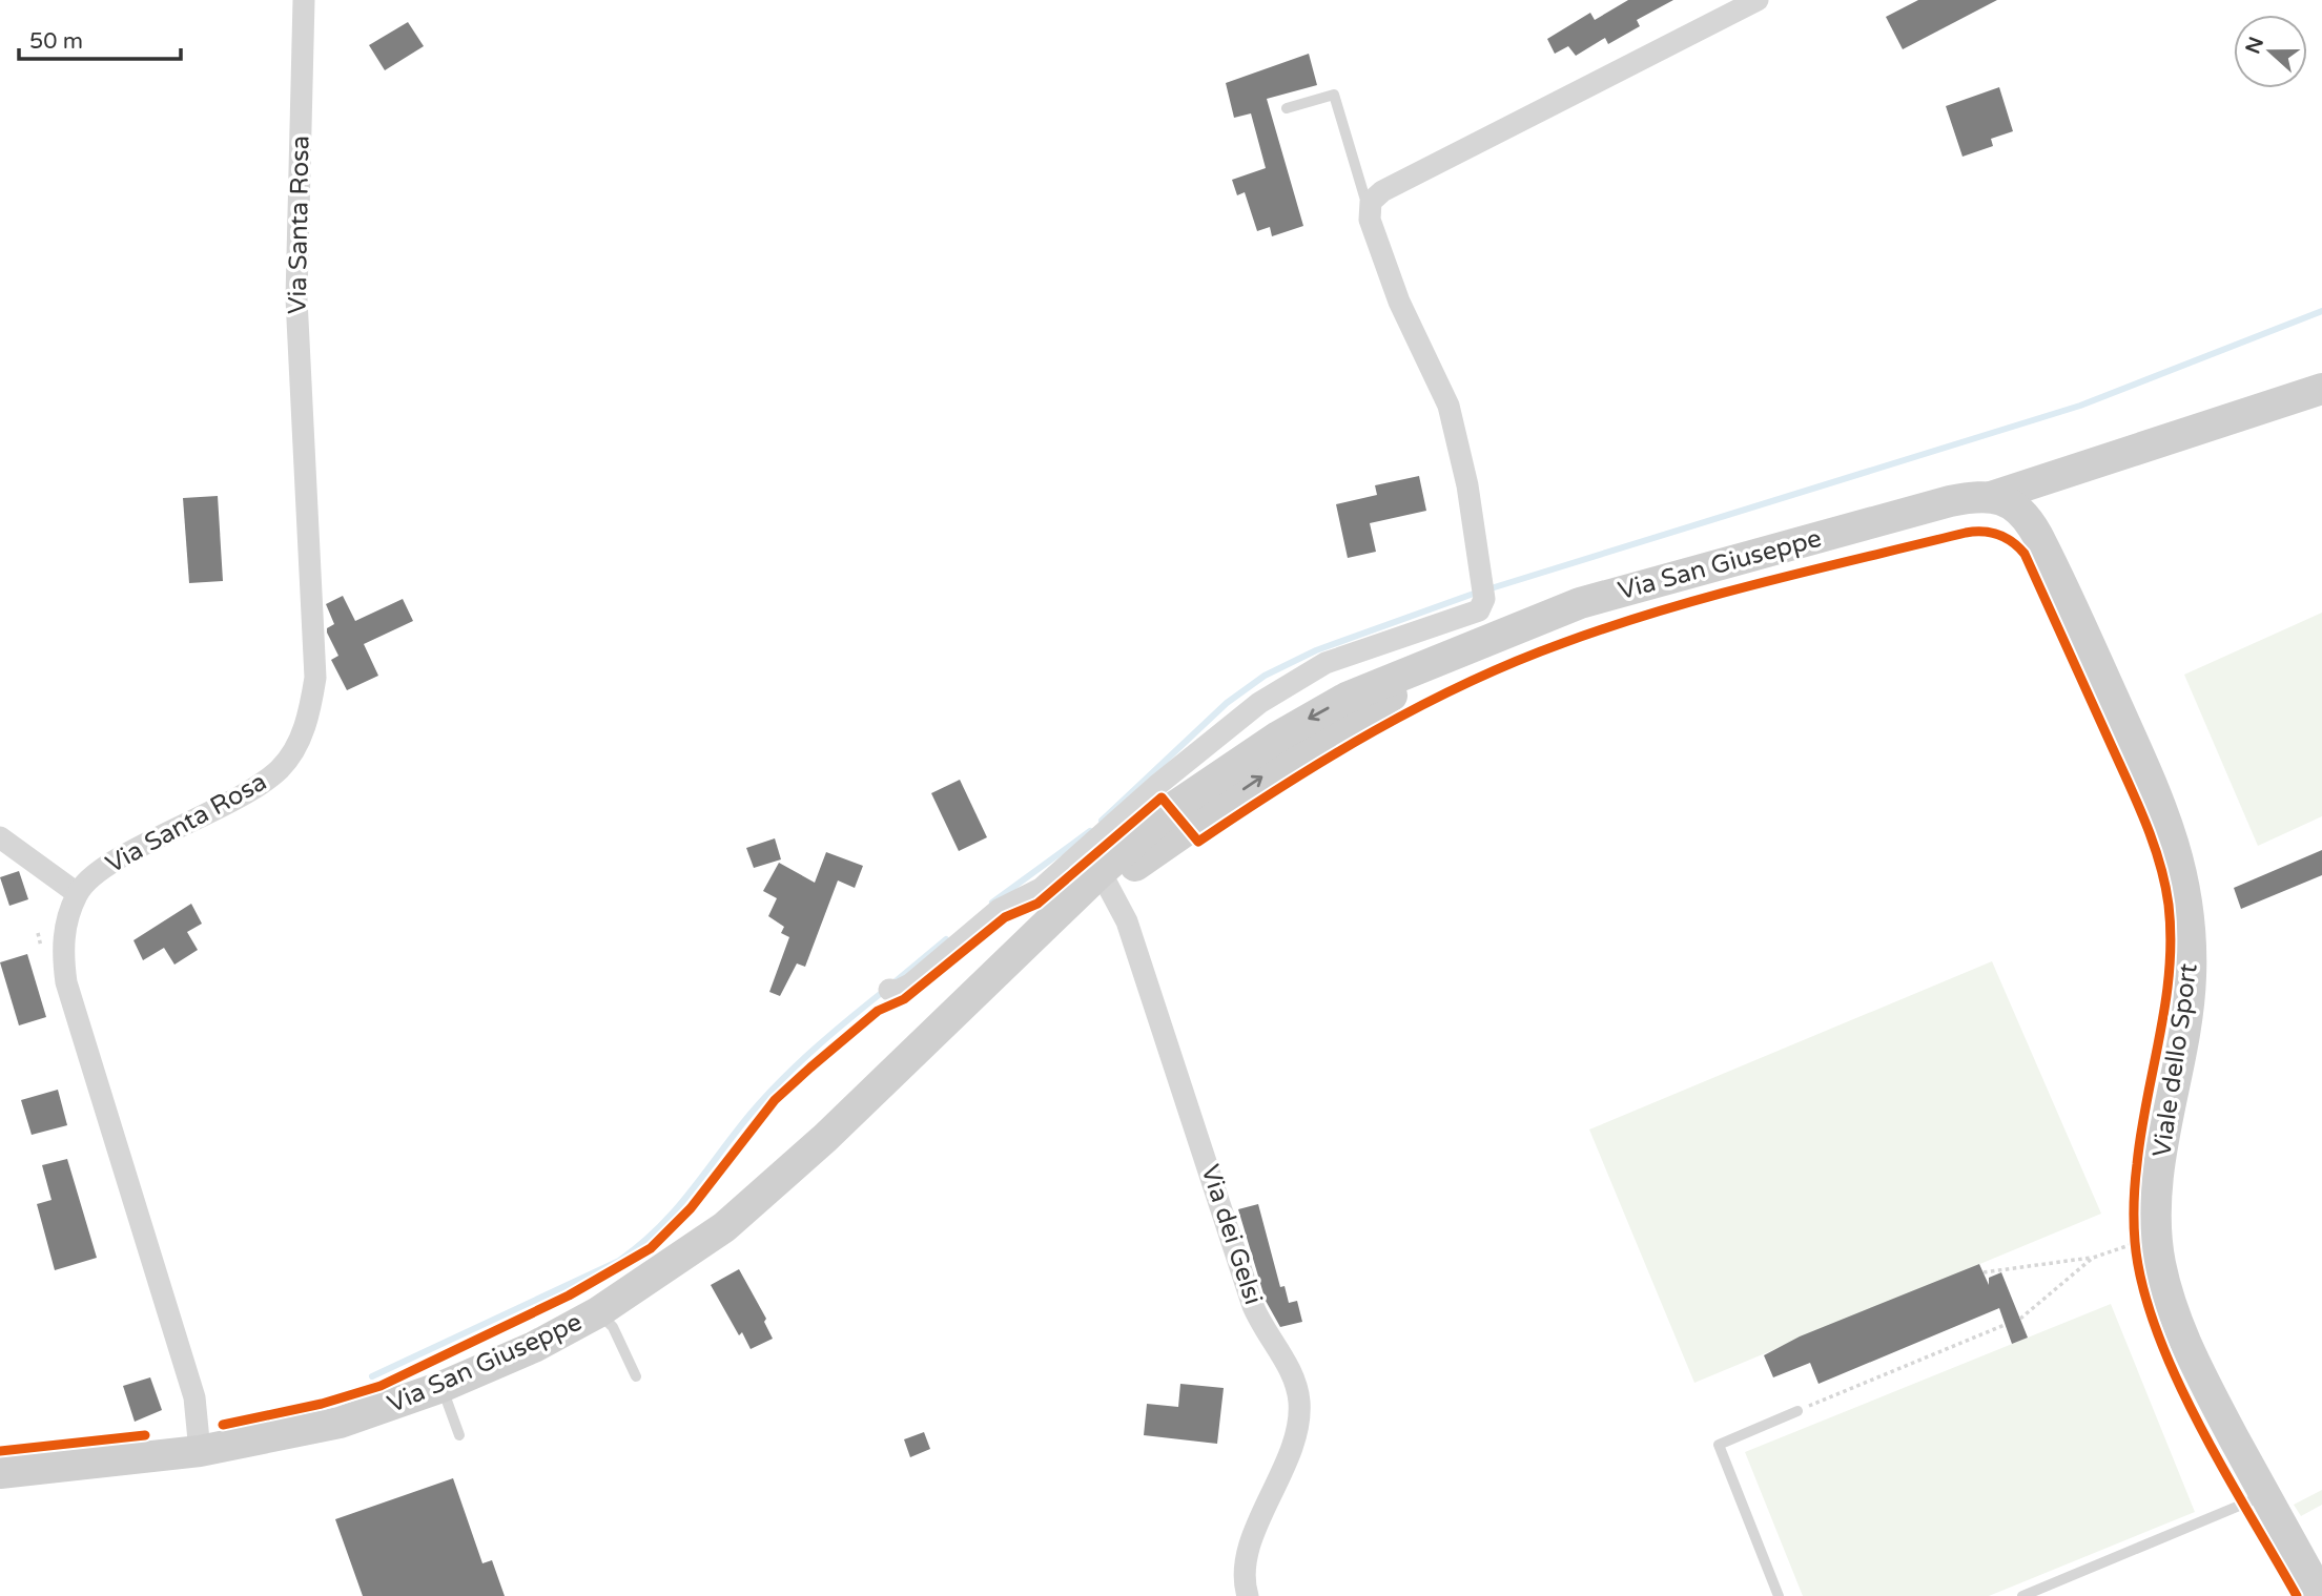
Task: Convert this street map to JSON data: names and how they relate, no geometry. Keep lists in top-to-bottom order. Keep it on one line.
{"streets":{"street":["Via Santa Rosa","Via San Giuseppe","Viale dello Sport","Via dei Gelsi"]},"crossings":[["Via San Giuseppe","Viale dello Sport"],["Via San Giuseppe","Via dei Gelsi"]],"scale_bar":"50 m","north":"left"}
